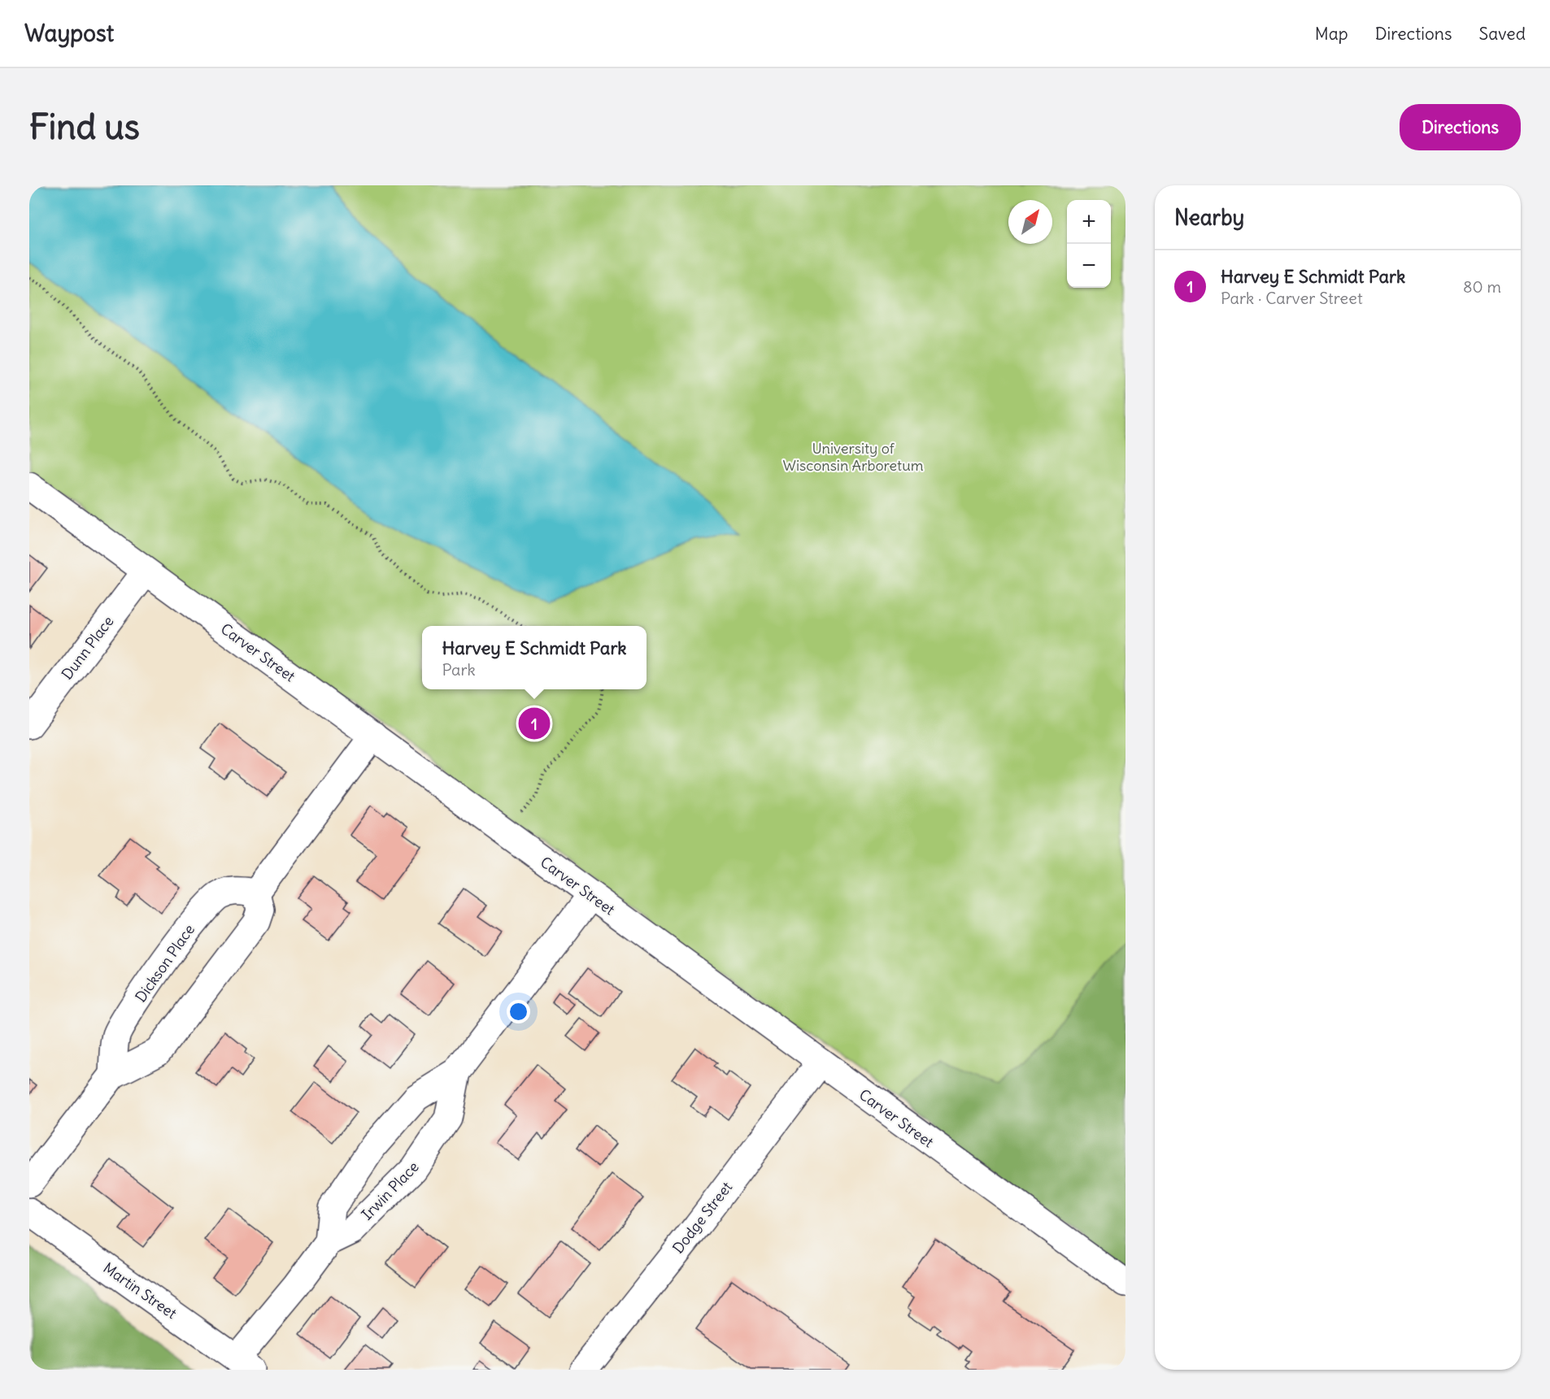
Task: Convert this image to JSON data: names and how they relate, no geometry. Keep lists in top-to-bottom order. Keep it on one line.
{"streets":{"street":["Dunn Place","Carver Street","Dickson Place","Irwin Place","Dodge Street","Martin Street"]},"crossings":[["Dunn Place","Carver Street"],["Carver Street","Irwin Place"],["Carver Street","Dodge Street"],["Irwin Place","Martin Street"]],"parks":["University of Wisconsin Arboretum"],"north":"top right","page":{"header":"Waypost","nav":["Map","Directions","Saved"],"buttons":"Directions","title":"Find us","heading":"Nearby","map_buttons":["+","−"],"list":[{"mark":"1","name":"Harvey E Schmidt Park","note":"Park · Carver Street","value":"80 m"}],"popup":["Harvey E Schmidt Park","Park"],"pins":"1"}}
